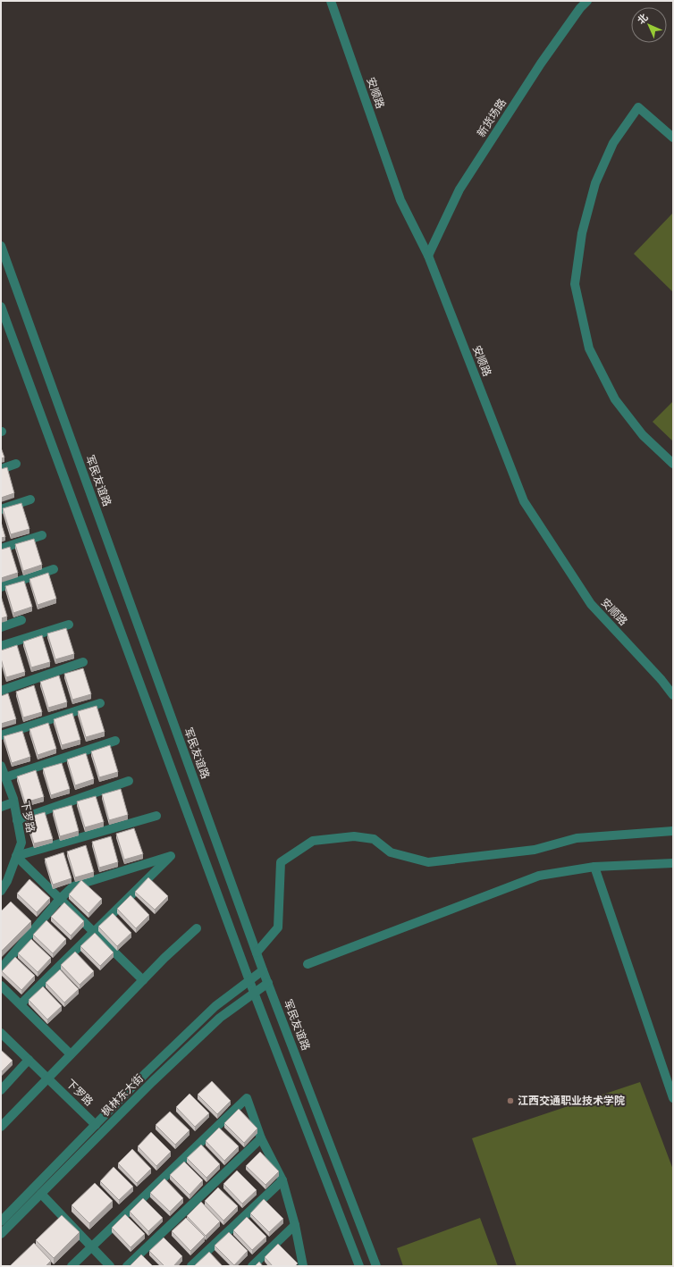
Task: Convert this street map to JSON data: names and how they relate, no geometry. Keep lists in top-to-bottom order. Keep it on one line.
{"streets":{"street":["安顺路","新货场路","军民友谊路","下罗路","枫林东大街"]},"crossings":[["安顺路","新货场路"],["军民友谊路","枫林东大街"],["下罗路","枫林东大街"]],"places":["江西交通职业技术学院"],"north":"top left"}
